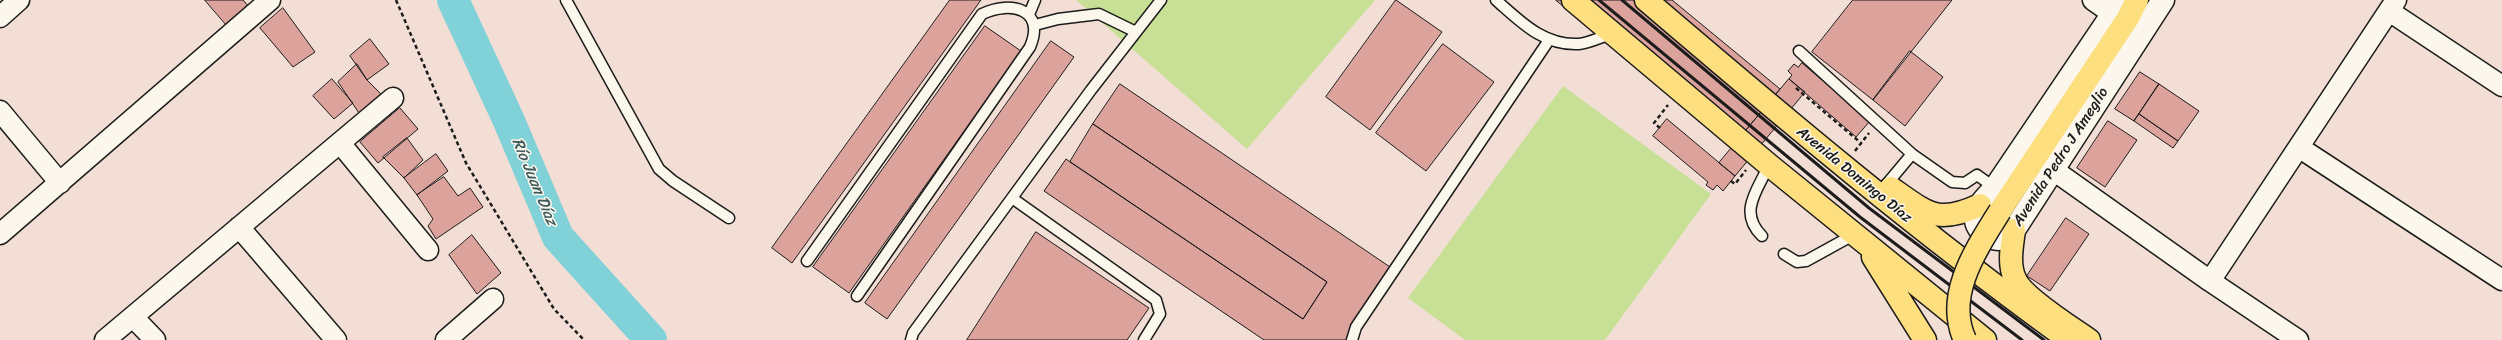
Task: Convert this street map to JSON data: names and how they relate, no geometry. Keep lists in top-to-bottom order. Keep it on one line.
{"streets":{"main road":["Avenida Domingo Díaz"],"street":["Avenida Pedro J Ameglio"]},"water":["Río Juan Díaz"]}
